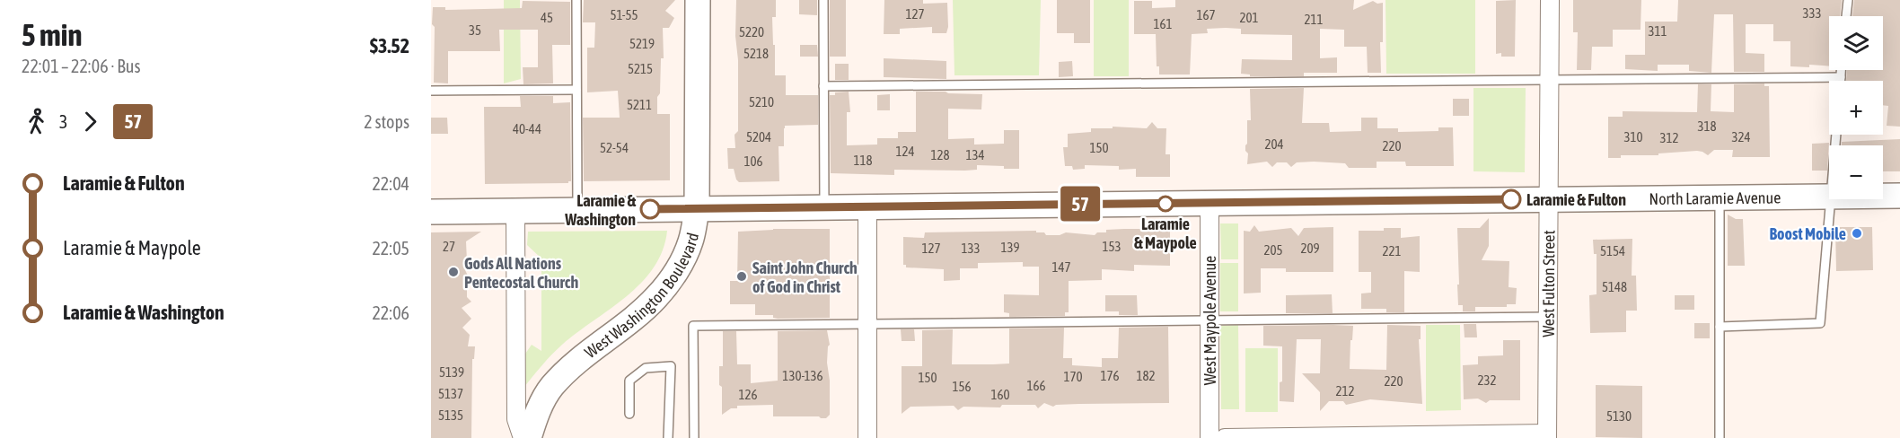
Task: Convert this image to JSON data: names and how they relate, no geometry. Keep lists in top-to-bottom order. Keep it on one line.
{"streets":{"street":["North Laramie Avenue","West Fulton Street","West Washington Boulevard","West Maypole Avenue"]},"crossings":[["North Laramie Avenue","West Fulton Street"],["North Laramie Avenue","West Washington Boulevard"],["North Laramie Avenue","West Maypole Avenue"]],"places":["Laramie & Fulton","Laramie & Maypole","Laramie & Washington","Boost Mobile","Gods All Nations Pentecostal Church","Saint John Church of God in Christ"],"lines":["bus line 57"],"house_numbers":["333","127","51-55","167","45","201","211","161","35","311","5220","5219","5218","5215","5210","5211","318","40-44","5204","310","324","312","204","220","52-54","150","124","128","134","118","106","27","153","139","127","133","209","205","221","5154","147","5148","5139","130-136","176","182","170","150","232","220","166","156","212","5137","126","160","5135","5130"],"page":{"heading":["5 min","22:01 – 22:06 · Bus","$3.52"],"on_map":"57","map_buttons":["+","−"],"legs":["3","57","2 stops"],"list":[{"name":"Laramie & Fulton","value":"22:04"},{"name":"Laramie & Maypole","value":"22:05"},{"name":"Laramie & Washington","value":"22:06"}]}}
